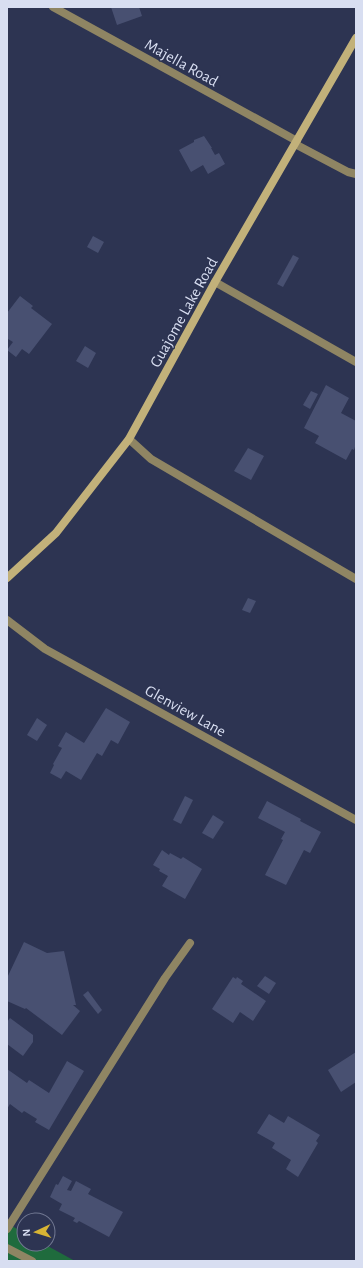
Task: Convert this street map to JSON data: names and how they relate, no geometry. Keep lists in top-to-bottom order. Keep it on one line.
{"streets":{"street":["Majella Road","Guajome Lake Road","Glenview Lane"]},"crossings":[["Majella Road","Guajome Lake Road"]],"north":"left"}
